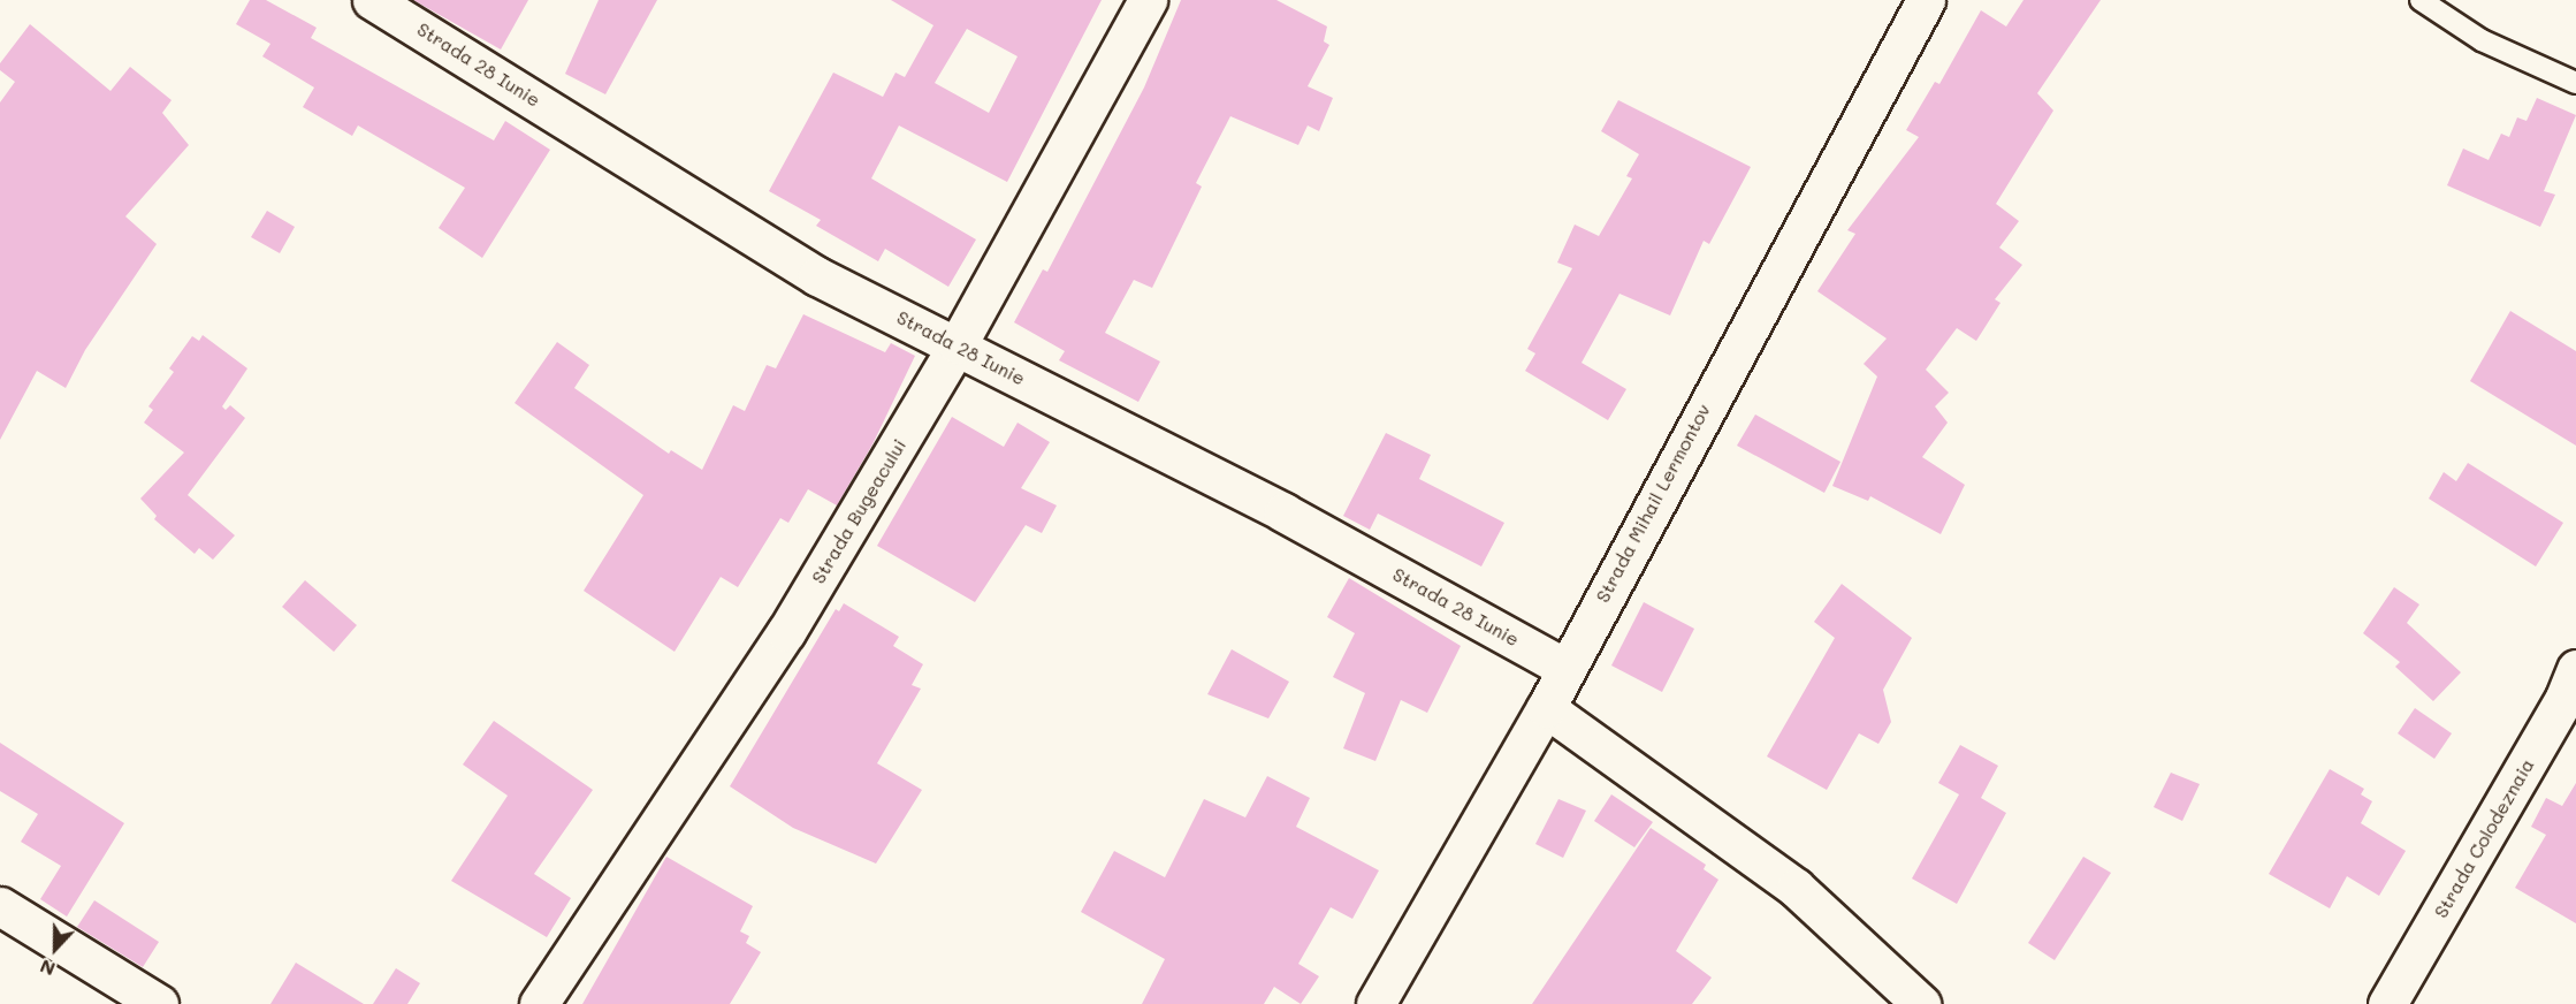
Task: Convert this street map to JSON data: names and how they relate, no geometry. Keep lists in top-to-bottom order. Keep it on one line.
{"streets":{"street":["Strada 28 Iunie","Strada Mihail Lermontov","Strada Bugeacului","Strada Colodeznaia"]},"crossings":[["Strada 28 Iunie","Strada Mihail Lermontov"],["Strada 28 Iunie","Strada Bugeacului"]],"north":"bottom"}
